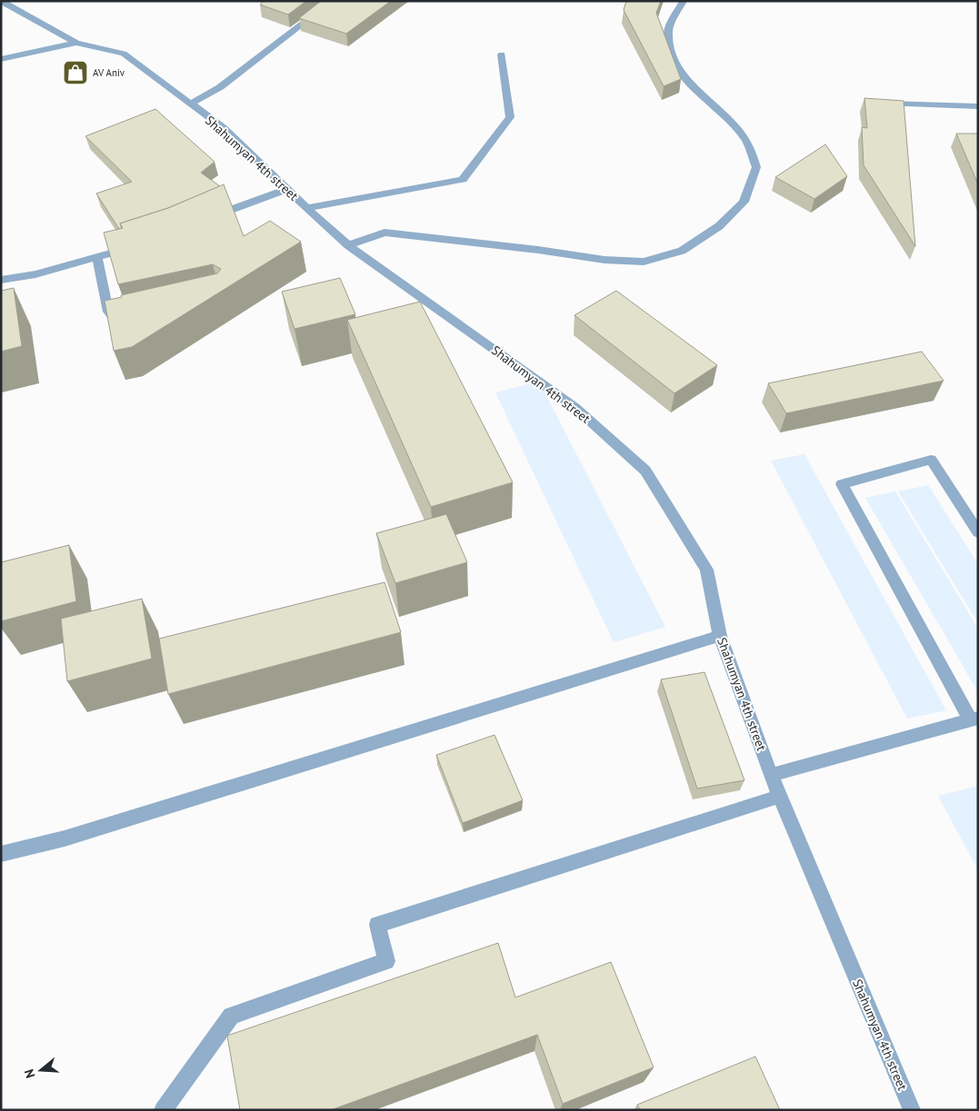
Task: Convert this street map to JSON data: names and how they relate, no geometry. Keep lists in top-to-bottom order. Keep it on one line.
{"streets":{"street":["Shahumyan 4th street"]},"places":{"shop":["AV Aniv"]},"north":"left"}
